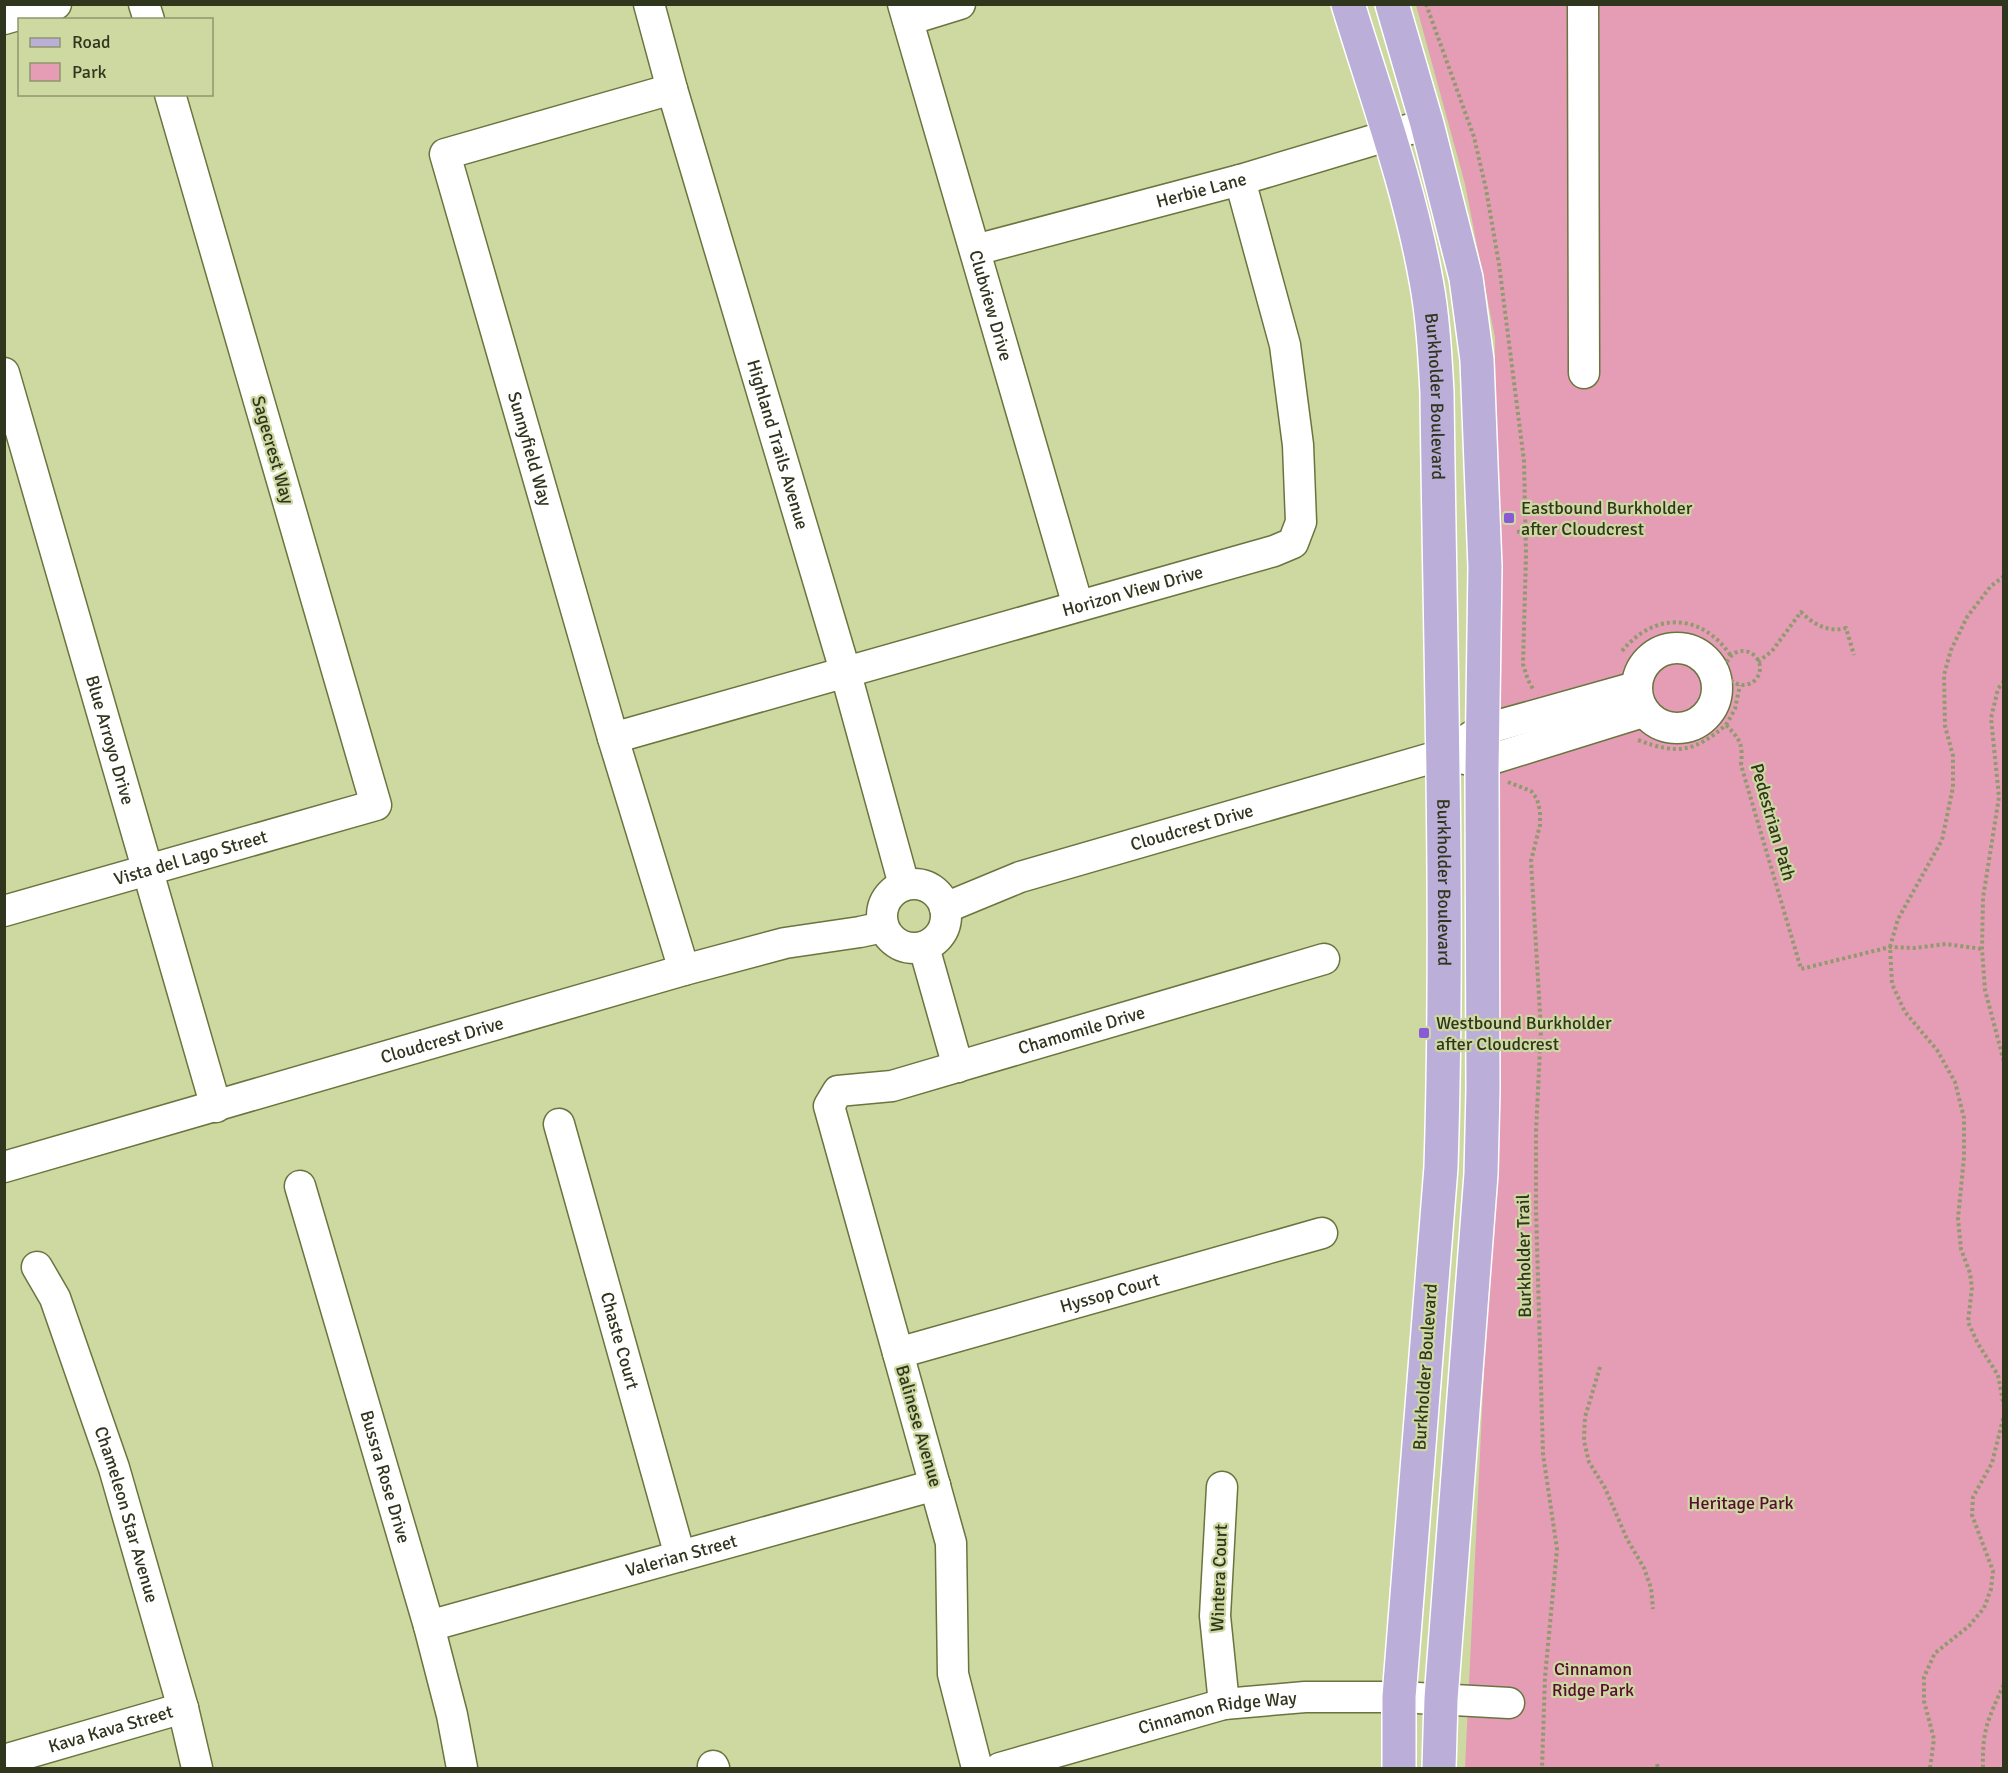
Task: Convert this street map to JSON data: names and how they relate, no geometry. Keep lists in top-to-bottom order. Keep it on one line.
{"streets":{"main road":["Burkholder Boulevard"],"street":["Herbie Lane","Clubview Drive","Highland Trails Avenue","Sunnyfield Way","Sagecrest Way","Horizon View Drive","Blue Arroyo Drive","Cloudcrest Drive","Vista del Lago Street","Chamomile Drive","Hyssop Court","Chaste Court","Balinese Avenue","Bussra Rose Drive","Chameleon Star Avenue","Valerian Street","Wintera Court","Cinnamon Ridge Way","Kava Kava Street"],"path":["Pedestrian Path","Burkholder Trail"]},"crossings":[["Herbie Lane","Clubview Drive"],["Herbie Lane","Burkholder Boulevard"],["Herbie Lane","Horizon View Drive"],["Clubview Drive","Horizon View Drive"],["Burkholder Boulevard","Cloudcrest Drive"],["Burkholder Boulevard","Cinnamon Ridge Way"],["Highland Trails Avenue","Sunnyfield Way"],["Highland Trails Avenue","Horizon View Drive"],["Highland Trails Avenue","Cloudcrest Drive"],["Sunnyfield Way","Horizon View Drive"],["Sunnyfield Way","Cloudcrest Drive"],["Sagecrest Way","Vista del Lago Street"],["Blue Arroyo Drive","Cloudcrest Drive"],["Blue Arroyo Drive","Vista del Lago Street"],["Cloudcrest Drive","Burkholder Trail"],["Chamomile Drive","Balinese Avenue"],["Hyssop Court","Balinese Avenue"],["Chaste Court","Valerian Street"],["Balinese Avenue","Valerian Street"],["Bussra Rose Drive","Valerian Street"],["Chameleon Star Avenue","Kava Kava Street"],["Wintera Court","Cinnamon Ridge Way"]],"parks":["Heritage Park","Cinnamon Ridge Park"],"places":{"transit":["Eastbound Burkholder after Cloudcrest","Westbound Burkholder after Cloudcrest"]},"legend":["Road","Park"]}
